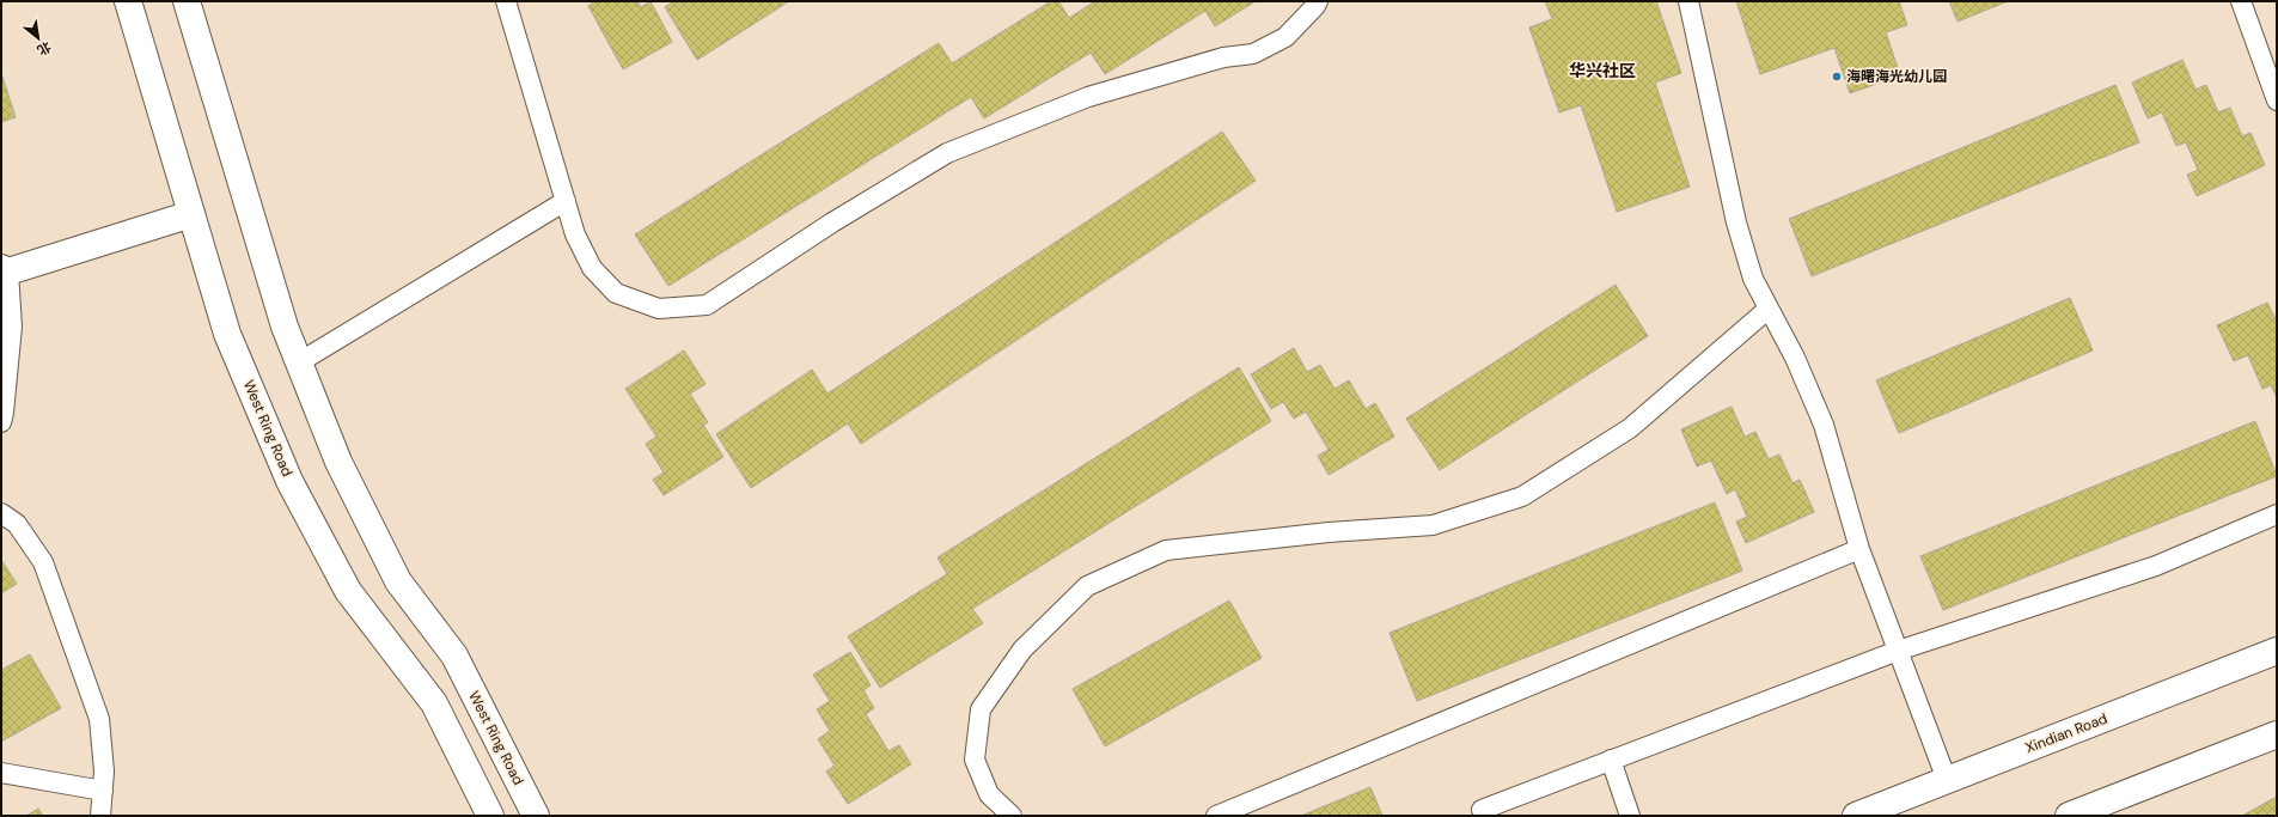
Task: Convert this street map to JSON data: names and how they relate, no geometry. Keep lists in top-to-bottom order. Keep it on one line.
{"streets":{"main road":["West Ring Road","Xindian Road"]},"districts":["华兴社区"],"places":["海曙海光幼儿园"],"north":"bottom right"}
